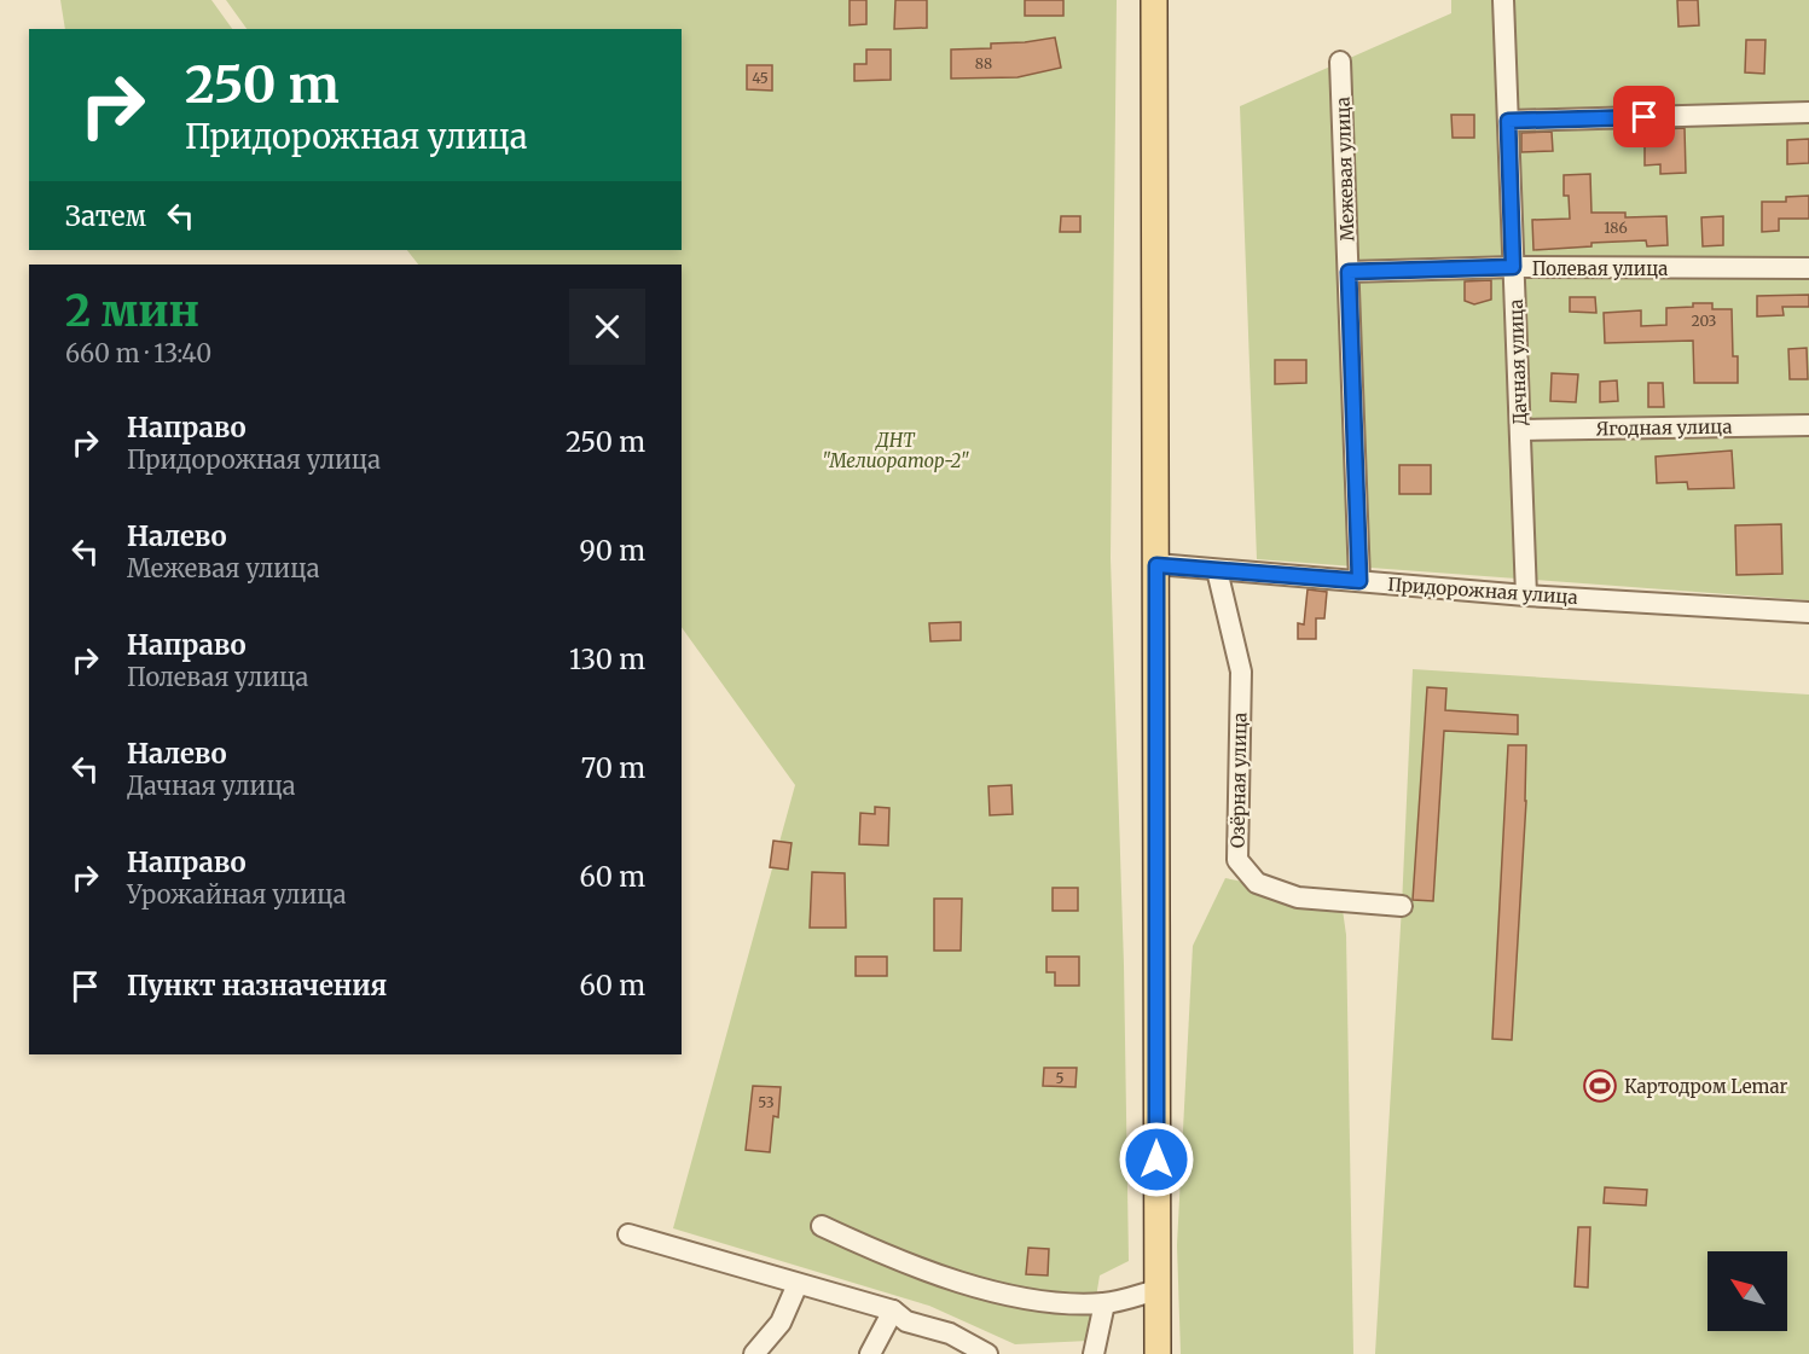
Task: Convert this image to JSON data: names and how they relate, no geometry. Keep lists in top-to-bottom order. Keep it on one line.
{"streets":{"street":["Межевая улица","Полевая улица","Дачная улица","Ягодная улица","Придорожная улица","Озёрная улица"]},"crossings":[["Межевая улица","Полевая улица"],["Межевая улица","Придорожная улица"],["Полевая улица","Дачная улица"],["Дачная улица","Ягодная улица"],["Дачная улица","Придорожная улица"],["Придорожная улица","Озёрная улица"]],"parks":["ДНТ \"Мелиоратор-2\""],"places":{"sports":["Картодром Lemar"]},"house_numbers":["88","45","186","203","5","53"],"north":"top left","page":{"turn":["250 m","Придорожная улица"],"then":"Затем","heading":["2 мин","660 m · 13:40"],"list":[{"name":"Направо","note":"Придорожная улица","value":"250 m"},{"name":"Налево","note":"Межевая улица","value":"90 m"},{"name":"Направо","note":"Полевая улица","value":"130 m"},{"name":"Налево","note":"Дачная улица","value":"70 m"},{"name":"Направо","note":"Урожайная улица","value":"60 m"},{"name":"Пункт назначения","value":"60 m"}]}}
